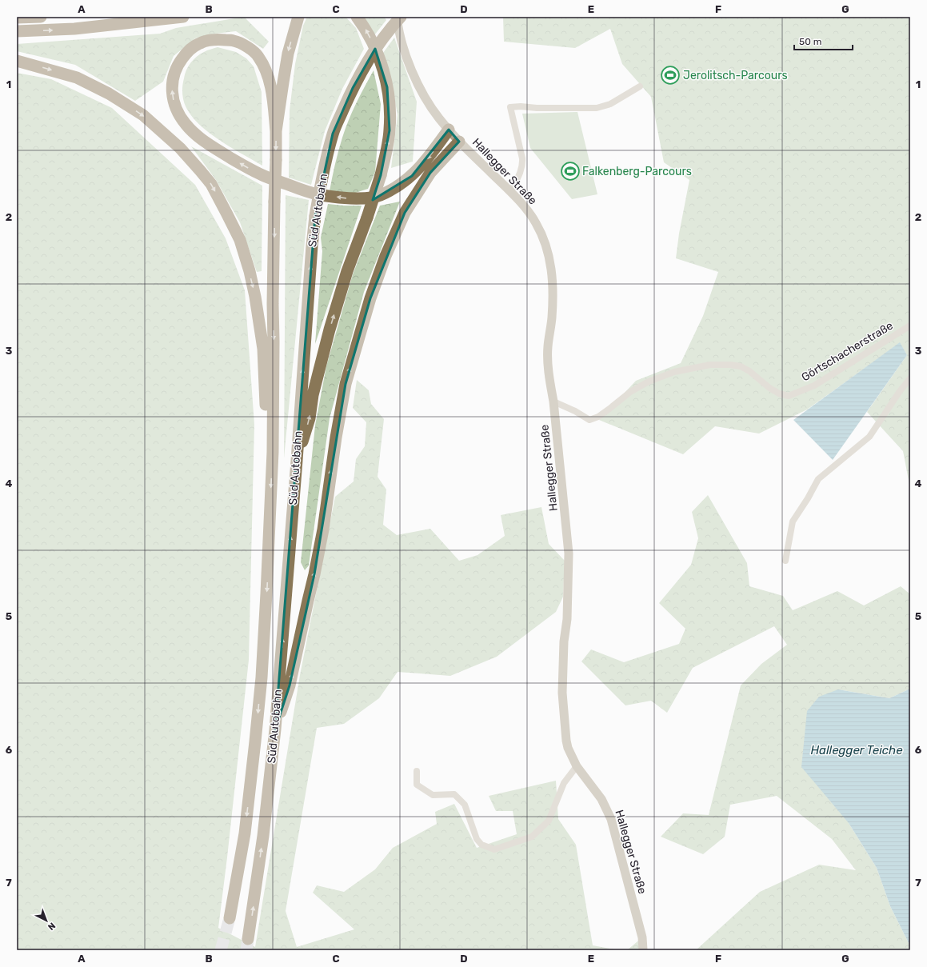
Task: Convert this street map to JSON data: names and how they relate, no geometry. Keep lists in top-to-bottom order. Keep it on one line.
{"streets":{"highway":["Süd Autobahn"],"main road":["Hallegger Straße"],"street":["Görtschacherstraße"]},"crossings":[["Hallegger Straße","Süd Autobahn"],["Hallegger Straße","Görtschacherstraße"]],"water":["Hallegger Teiche"],"places":{"sports":["Jerolitsch-Parcours","Falkenberg-Parcours"]},"scale_bar":"50 m","north":"bottom right","grid":{"columns":["A","B","C","D","E","F","G"],"rows":["1","2","3","4","5","6","7"]}}
